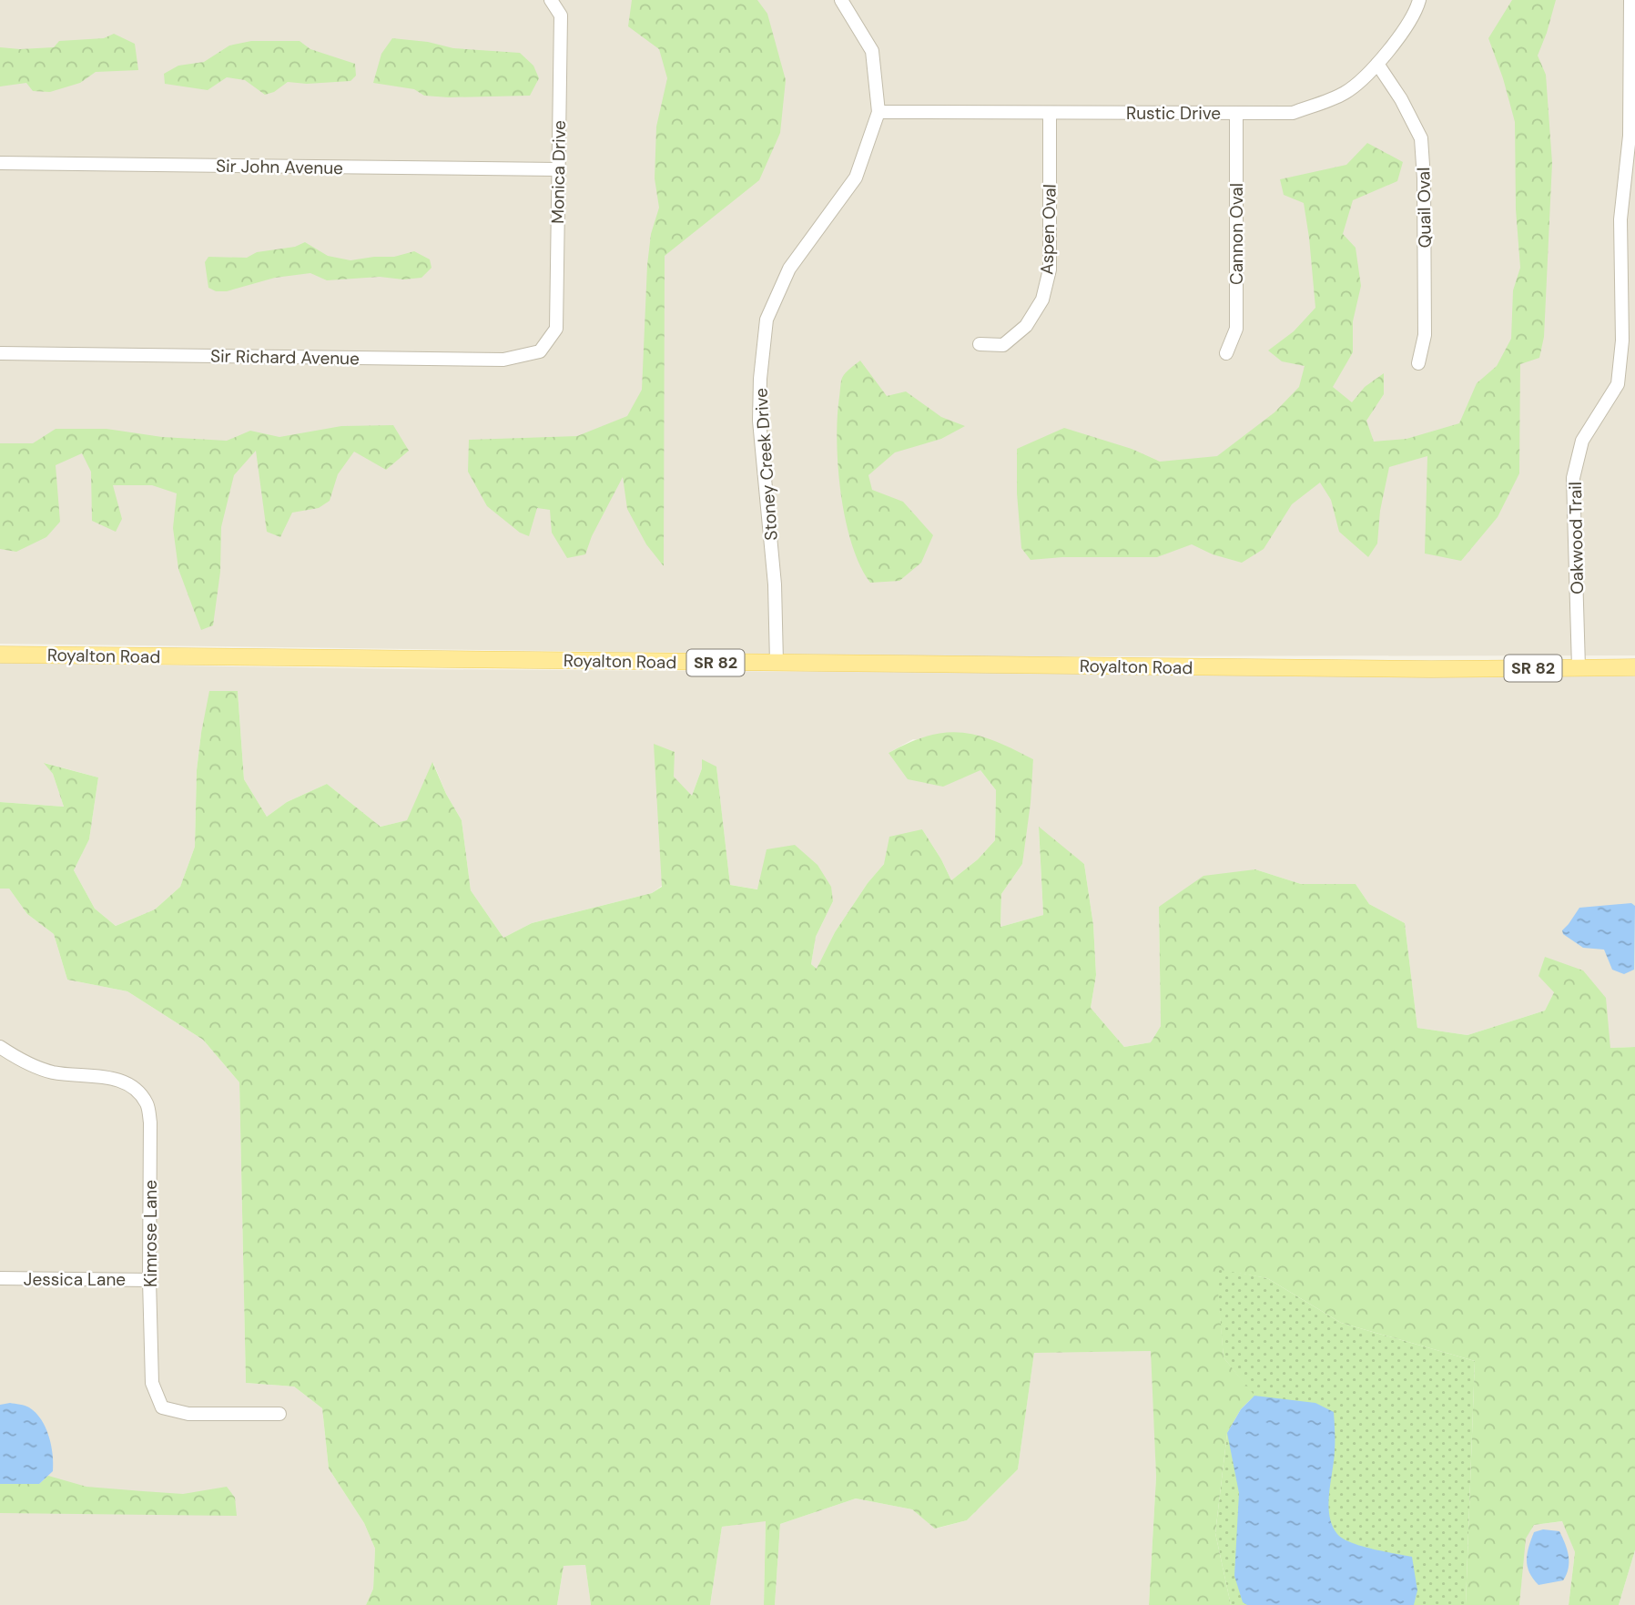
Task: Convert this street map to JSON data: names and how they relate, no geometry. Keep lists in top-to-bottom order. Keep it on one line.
{"streets":{"main road":["Royalton Road","SR 82"],"street":["Rustic Drive","Sir John Avenue","Monica Drive","Quail Oval","Aspen Oval","Cannon Oval","Sir Richard Avenue","Stoney Creek Drive","Oakwood Trail","Kimrose Lane","Jessica Lane"]},"crossings":[["Rustic Drive","Quail Oval"],["Rustic Drive","Aspen Oval"],["Rustic Drive","Cannon Oval"],["Rustic Drive","Stoney Creek Drive"],["Sir John Avenue","Monica Drive"],["Monica Drive","Sir Richard Avenue"],["Stoney Creek Drive","Royalton Road"],["Oakwood Trail","Royalton Road"],["Oakwood Trail","SR 82"],["Royalton Road","SR 82"],["Kimrose Lane","Jessica Lane"]]}
